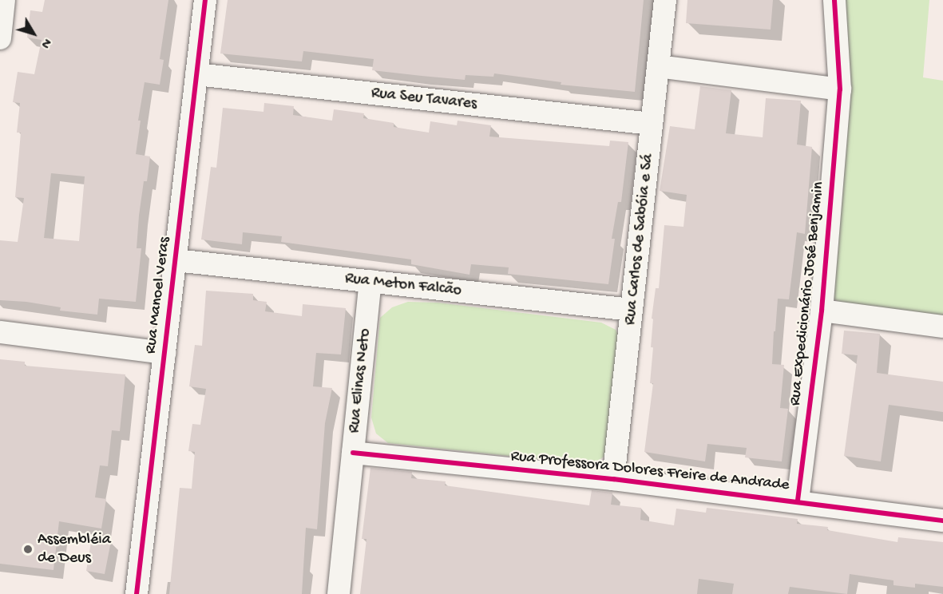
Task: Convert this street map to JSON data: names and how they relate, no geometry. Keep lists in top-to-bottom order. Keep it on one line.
{"streets":{"street":["Rua Seu Tavares","Rua Carlos de Sabóia e Sá","Rua Meton Falcão","Rua Expedicionário José Benjamin","Rua Manoel Veras","Rua Elinas Neto","Rua Professora Dolores Freire de Andrade"]},"crossings":[["Rua Seu Tavares","Rua Carlos de Sabóia e Sá"],["Rua Seu Tavares","Rua Manoel Veras"],["Rua Carlos de Sabóia e Sá","Rua Meton Falcão"],["Rua Carlos de Sabóia e Sá","Rua Professora Dolores Freire de Andrade"],["Rua Meton Falcão","Rua Manoel Veras"],["Rua Meton Falcão","Rua Elinas Neto"],["Rua Expedicionário José Benjamin","Rua Professora Dolores Freire de Andrade"],["Rua Elinas Neto","Rua Professora Dolores Freire de Andrade"]],"places":["Assembléia de Deus"],"north":"bottom right"}
